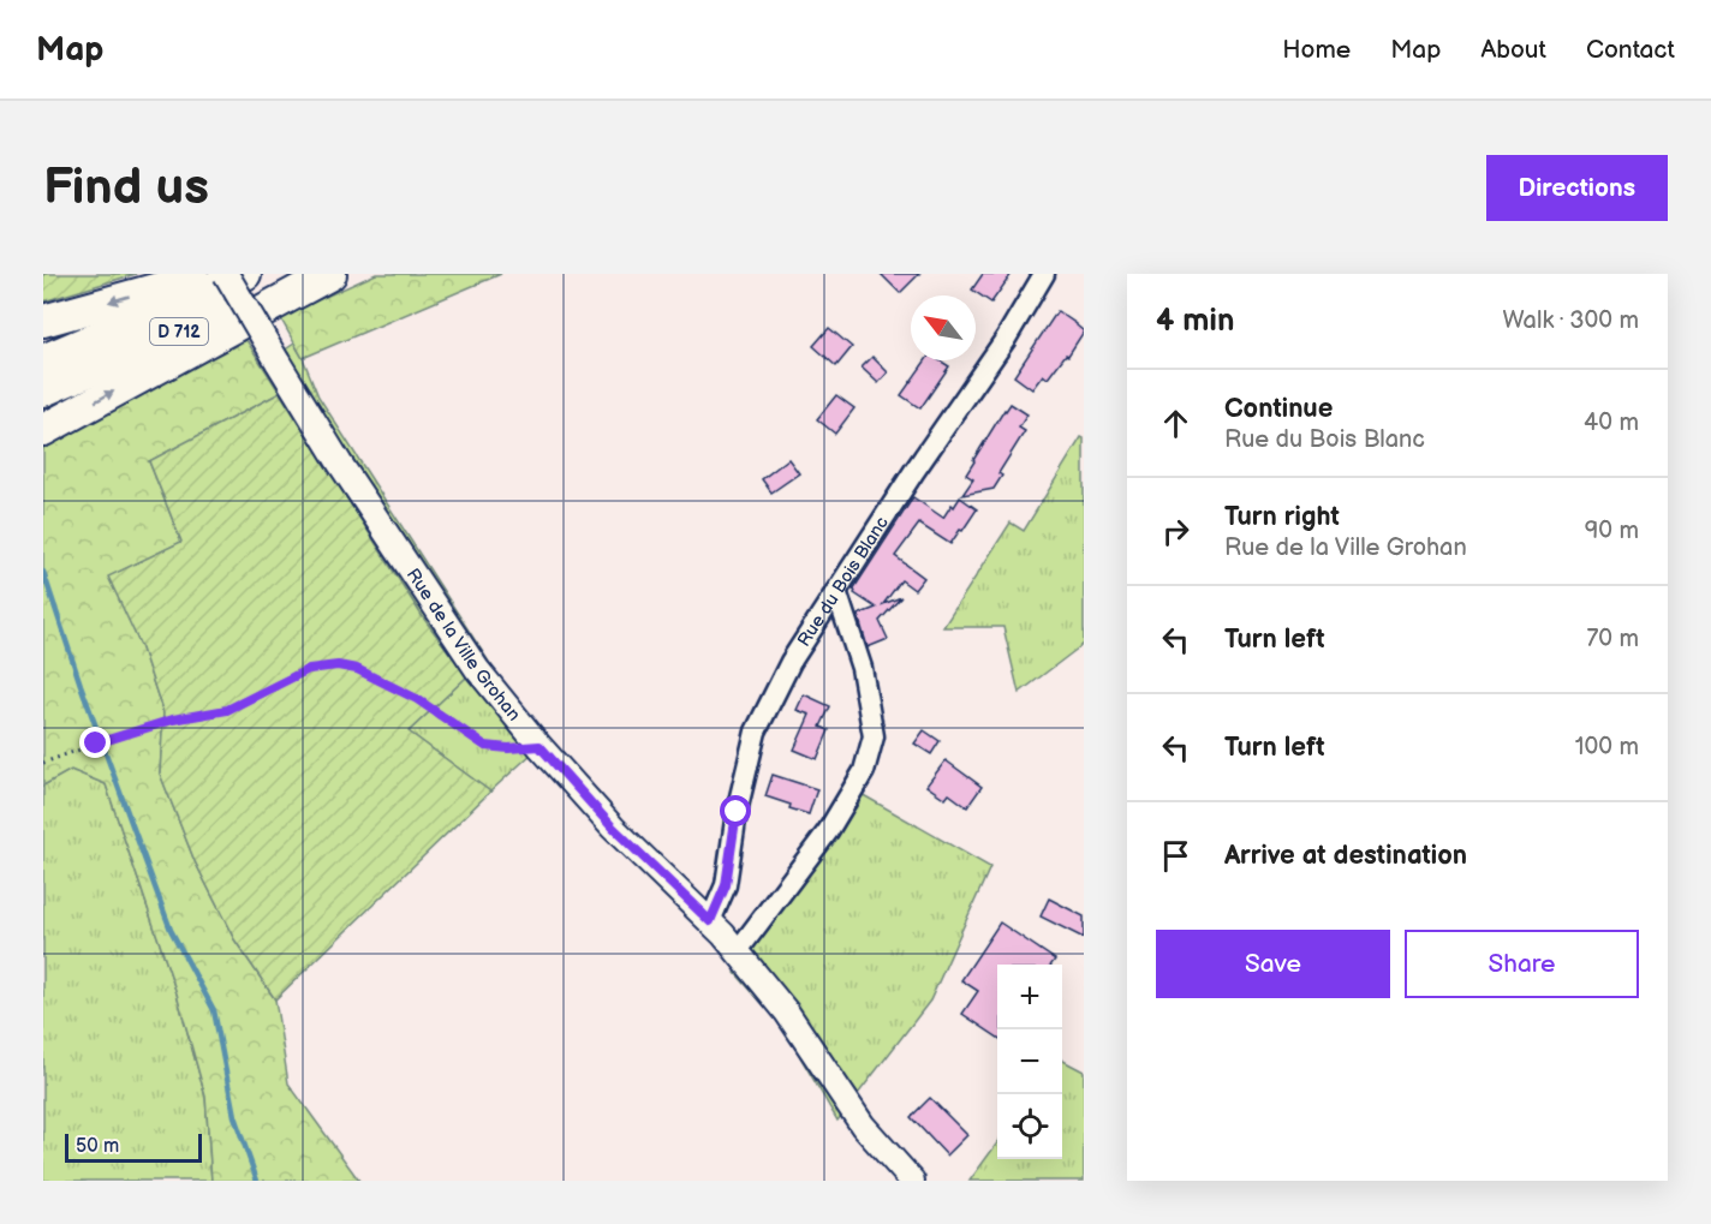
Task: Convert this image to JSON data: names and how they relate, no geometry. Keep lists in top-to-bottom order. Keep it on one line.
{"streets":{"main road":["D 712"],"street":["Rue du Bois Blanc","Rue de la Ville Grohan"]},"crossings":[["Rue du Bois Blanc","Rue de la Ville Grohan"]],"scale_bar":"50 m","north":"top left","page":{"header":"Map","nav":["Home","Map","About","Contact"],"buttons":["Directions",["Save","Share"]],"title":"Find us","heading":["4 min","Walk · 300 m"],"list":[["Continue","Rue du Bois Blanc","40 m"],["Turn right","Rue de la Ville Grohan","90 m"],["Turn left","70 m"],["Turn left","100 m"],"Arrive at destination"],"map_buttons":["+","−"],"scale":"50 m"}}
